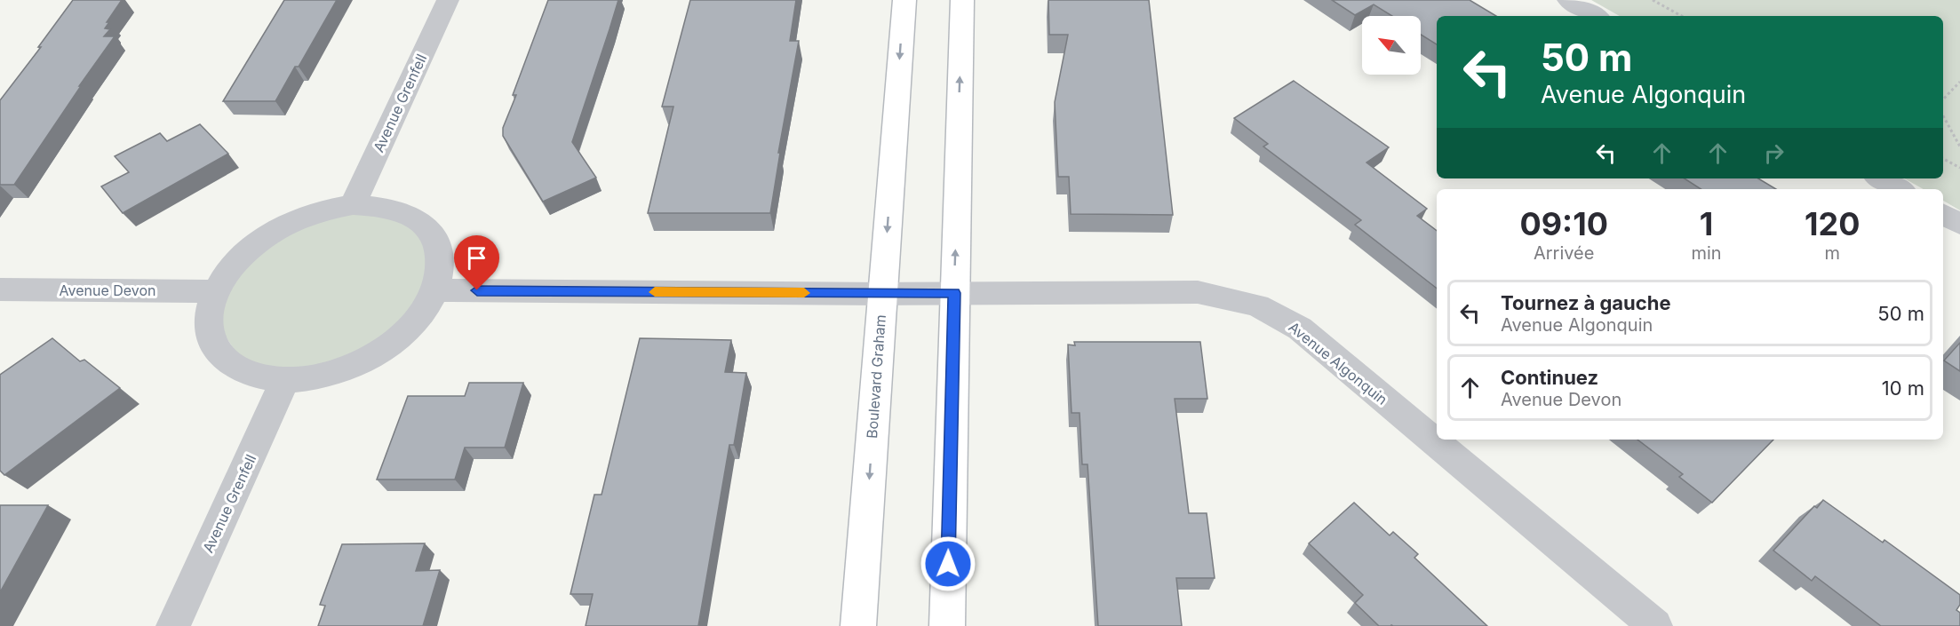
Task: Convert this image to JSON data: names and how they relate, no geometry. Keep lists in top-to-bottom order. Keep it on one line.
{"streets":{"street":["Avenue Grenfell","Avenue Devon","Avenue Algonquin","Boulevard Graham"]},"crossings":[["Avenue Algonquin","Boulevard Graham"]],"north":"top left","page":{"turn":["50 m","Avenue Algonquin"],"eta":["09:10","Arrivée","1","min","120","m"],"list":[{"name":"Tournez à gauche","note":"Avenue Algonquin","value":"50 m"},{"name":"Continuez","note":"Avenue Devon","value":"10 m"}]}}
